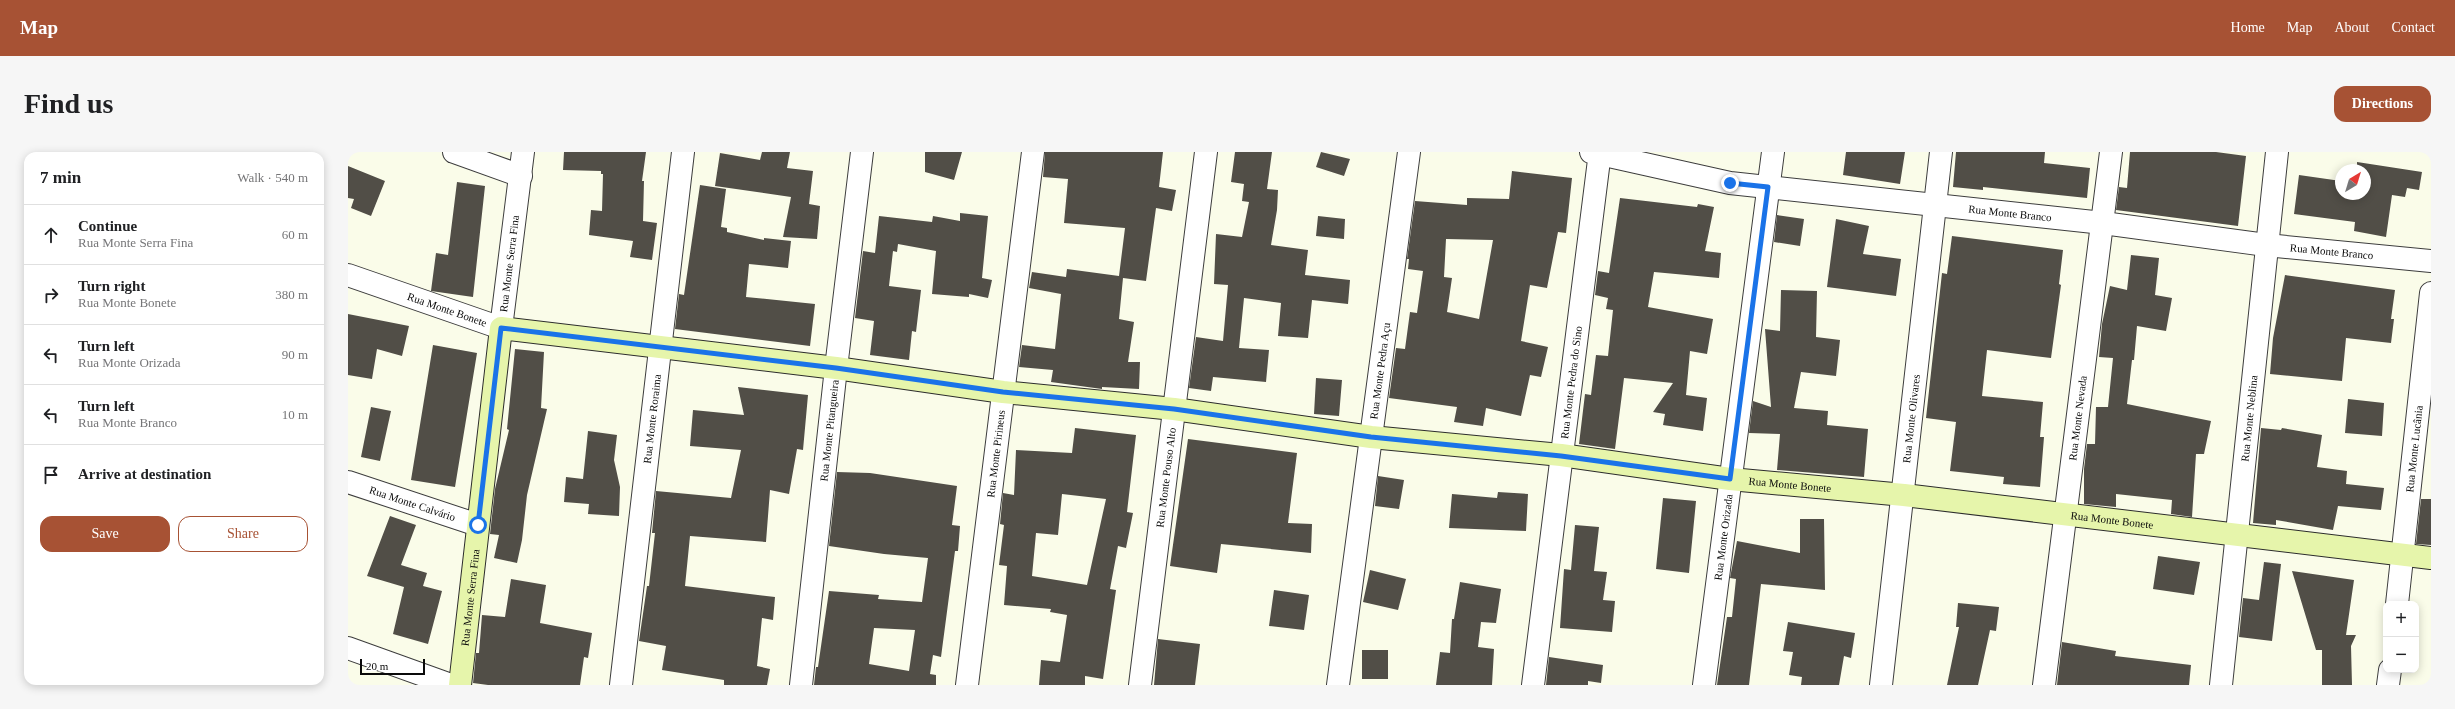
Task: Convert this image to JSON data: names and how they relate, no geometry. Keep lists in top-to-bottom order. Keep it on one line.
{"streets":{"main road":["Rua Monte Serra Fina","Rua Monte Bonete"],"street":["Rua Monte Branco","Rua Monte Pedra Açu","Rua Monte Pedra do Sino","Rua Monte Roraima","Rua Monte Nevada","Rua Monte Olivares","Rua Monte Neblina","Rua Monte Pitangueira","Rua Monte Lucânia","Rua Monte Pirineus","Rua Monte Pouso Alto","Rua Monte Calvário","Rua Monte Orizada"]},"crossings":[["Rua Monte Branco","Rua Monte Pedra do Sino"],["Rua Monte Branco","Rua Monte Nevada"],["Rua Monte Branco","Rua Monte Olivares"],["Rua Monte Branco","Rua Monte Neblina"],["Rua Monte Branco","Rua Monte Orizada"],["Rua Monte Serra Fina","Rua Monte Bonete"],["Rua Monte Serra Fina","Rua Monte Calvário"],["Rua Monte Bonete","Rua Monte Pedra Açu"],["Rua Monte Bonete","Rua Monte Pedra do Sino"],["Rua Monte Bonete","Rua Monte Roraima"],["Rua Monte Bonete","Rua Monte Nevada"],["Rua Monte Bonete","Rua Monte Olivares"],["Rua Monte Bonete","Rua Monte Neblina"],["Rua Monte Bonete","Rua Monte Pitangueira"],["Rua Monte Bonete","Rua Monte Lucânia"],["Rua Monte Bonete","Rua Monte Pirineus"],["Rua Monte Bonete","Rua Monte Pouso Alto"],["Rua Monte Bonete","Rua Monte Orizada"]],"scale_bar":"20 m","north":"top right","page":{"header":"Map","nav":["Home","Map","About","Contact"],"buttons":["Directions",["Save","Share"]],"title":"Find us","heading":["7 min","Walk · 540 m"],"list":[["Continue","Rua Monte Serra Fina","60 m"],["Turn right","Rua Monte Bonete","380 m"],["Turn left","Rua Monte Orizada","90 m"],["Turn left","Rua Monte Branco","10 m"],"Arrive at destination"],"map_buttons":["+","−"],"scale":"20 m"}}
